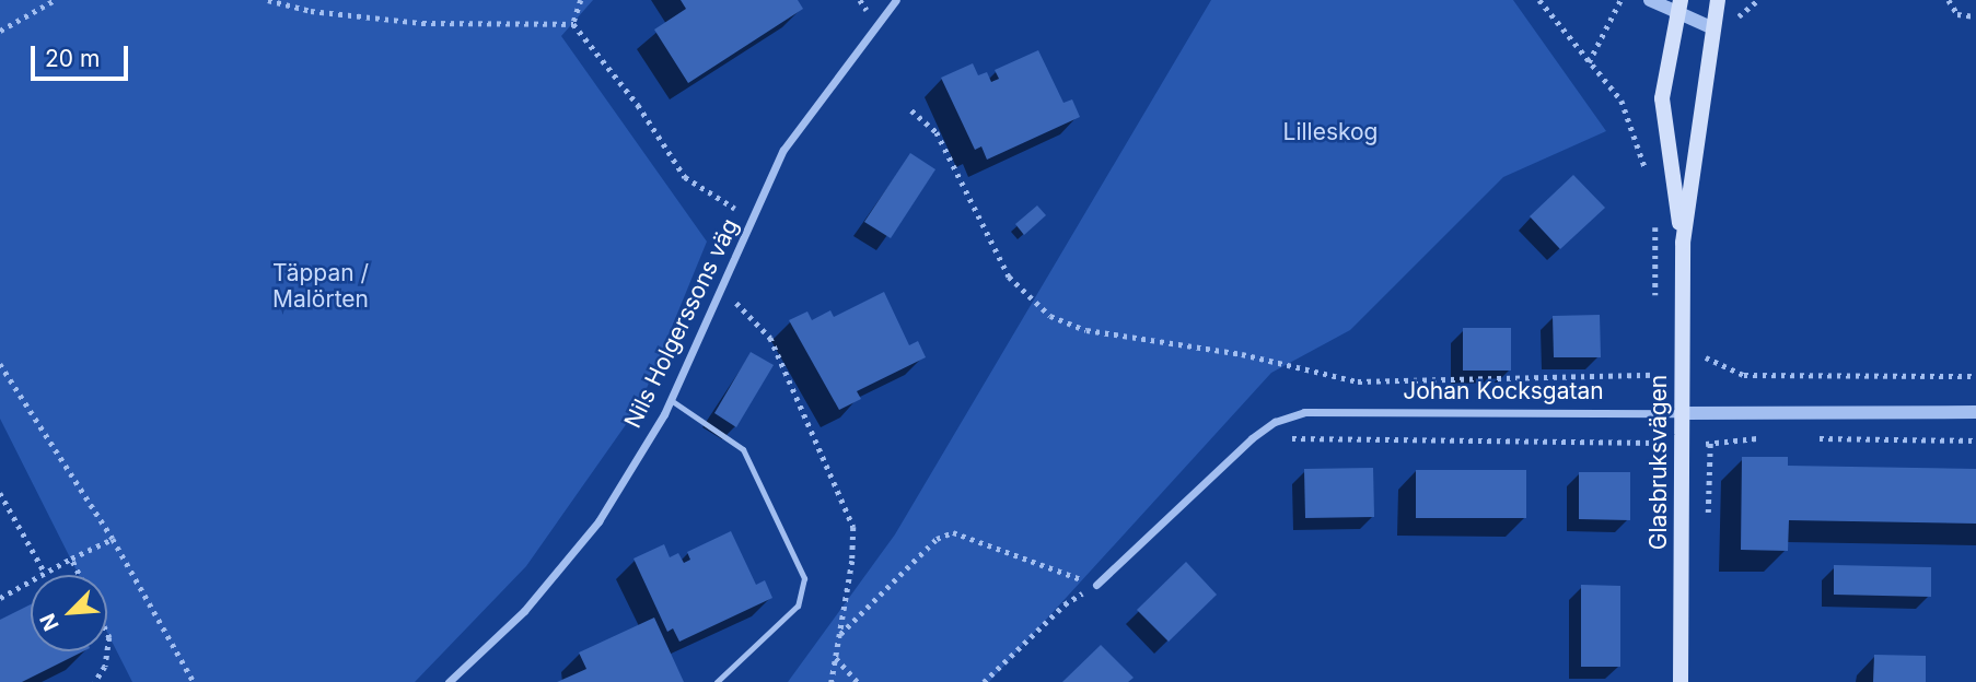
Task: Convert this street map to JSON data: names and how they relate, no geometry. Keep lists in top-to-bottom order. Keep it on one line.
{"streets":{"main road":["Glasbruksvägen"],"street":["Nils Holgerssons väg","Johan Kocksgatan"]},"crossings":[["Johan Kocksgatan","Glasbruksvägen"]],"parks":["Lilleskog","Täppan / Malörten"],"scale_bar":"20 m","north":"bottom left"}
